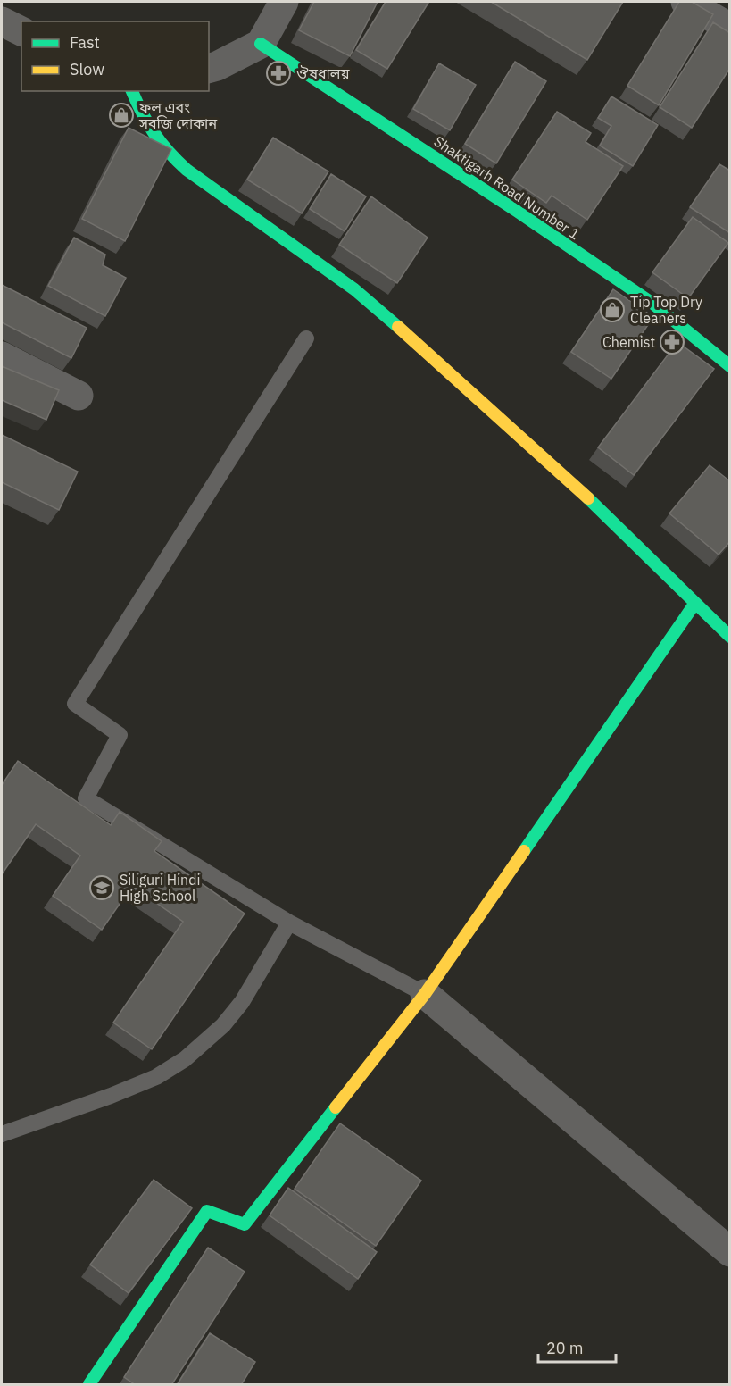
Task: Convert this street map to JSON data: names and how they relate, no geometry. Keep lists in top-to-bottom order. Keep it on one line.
{"streets":{"street":["Shaktigarh Road Number 1"]},"places":{"pharmacy":["ঔষধালয়","Chemist"],"shop":["ফল এবং সবজি দোকান","Tip Top Dry Cleaners"],"school or university":["Siliguri Hindi High School"]},"legend":["Fast","Slow"],"scale_bar":"20 m"}
